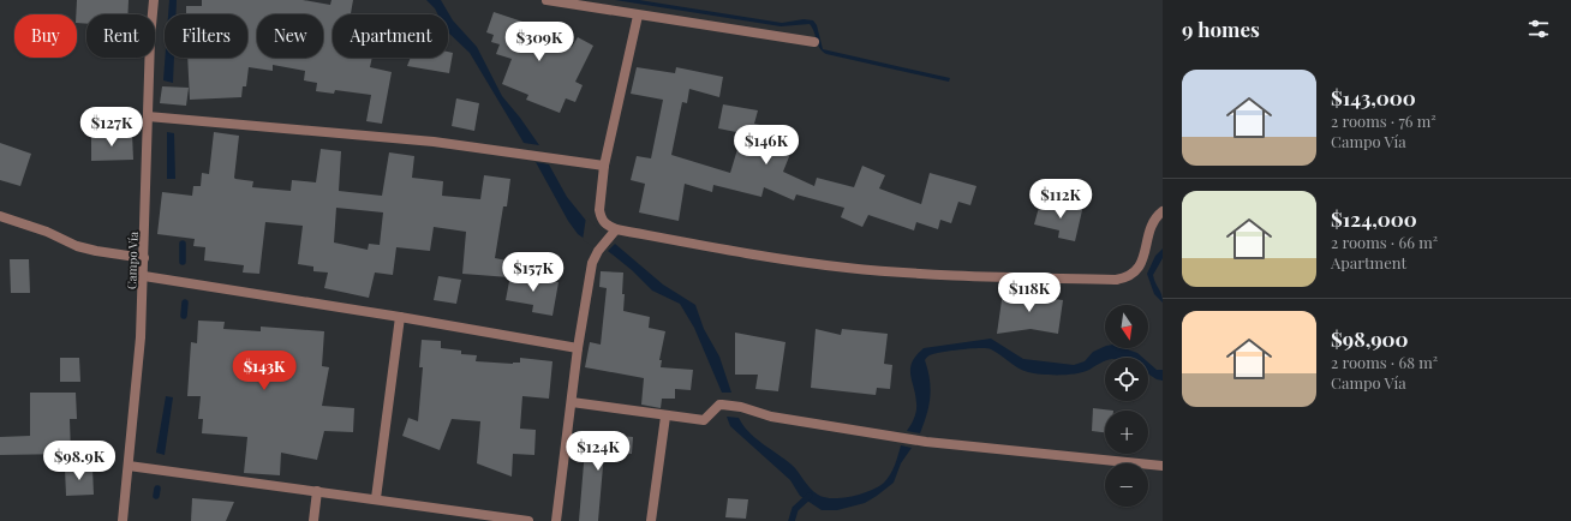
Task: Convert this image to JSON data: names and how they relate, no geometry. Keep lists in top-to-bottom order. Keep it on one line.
{"streets":{"street":["Campo Vía"]},"north":"bottom","page":{"heading":"9 homes","chip":["Buy","Rent","Filters","New","Apartment"],"price":["$309K","$127K","$146K","$112K","$157K","$118K","$143K","$124K","$98.9K"],"list":[{"name":"$143,000","note":"2 rooms · 76 m² · Campo Vía"},{"name":"$124,000","note":"2 rooms · 66 m² · Apartment"},{"name":"$98,900","note":"2 rooms · 68 m² · Campo Vía"}],"map_buttons":["+","−"]}}
